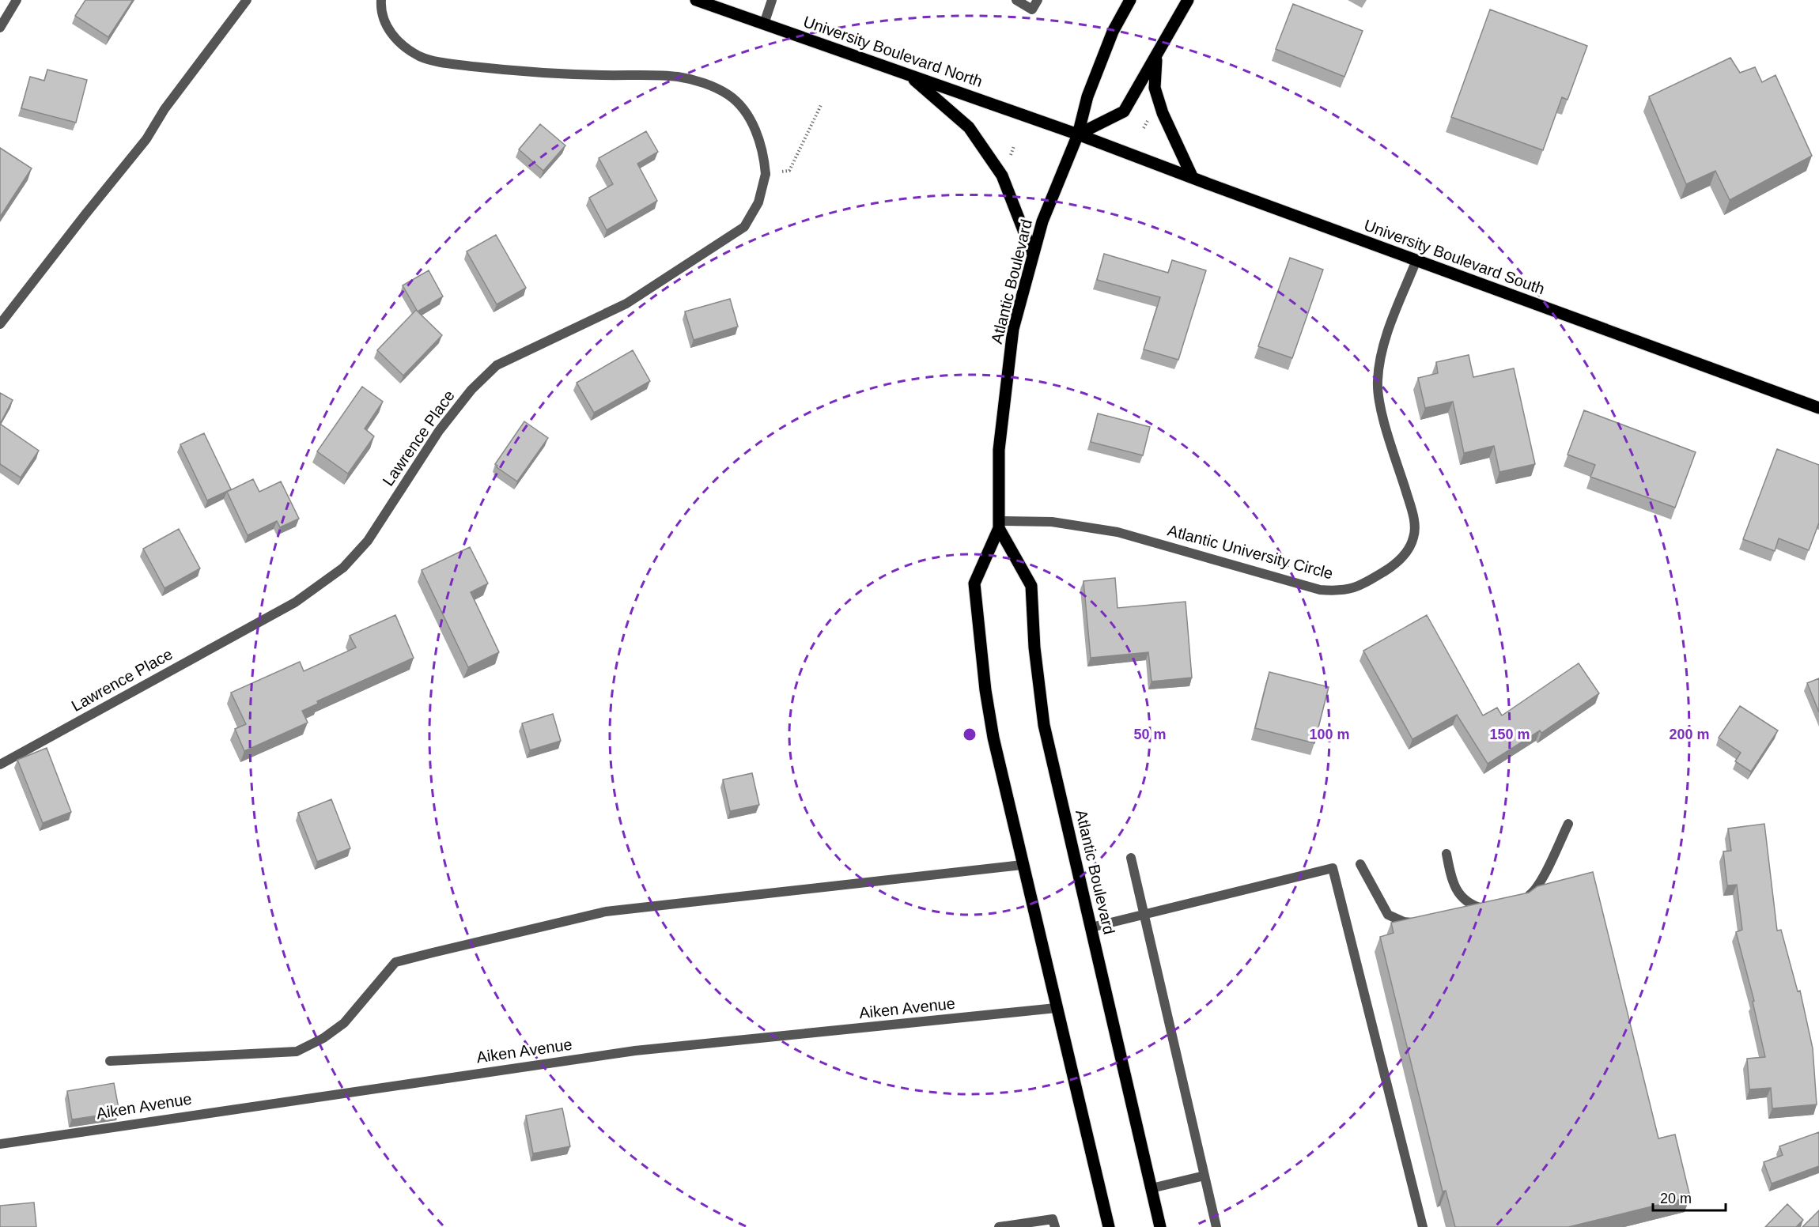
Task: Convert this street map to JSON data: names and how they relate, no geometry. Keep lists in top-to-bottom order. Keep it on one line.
{"streets":{"main road":["University Boulevard North","University Boulevard South","Atlantic Boulevard"],"street":["Lawrence Place","Atlantic University Circle","Aiken Avenue"]},"crossings":[["University Boulevard North","University Boulevard South"],["University Boulevard North","Atlantic Boulevard"],["University Boulevard South","Atlantic Boulevard"],["University Boulevard South","Atlantic University Circle"],["Atlantic Boulevard","Atlantic University Circle"],["Atlantic Boulevard","Aiken Avenue"]],"scale_bar":"20 m","rings":["50 m","100 m","150 m","200 m"]}
